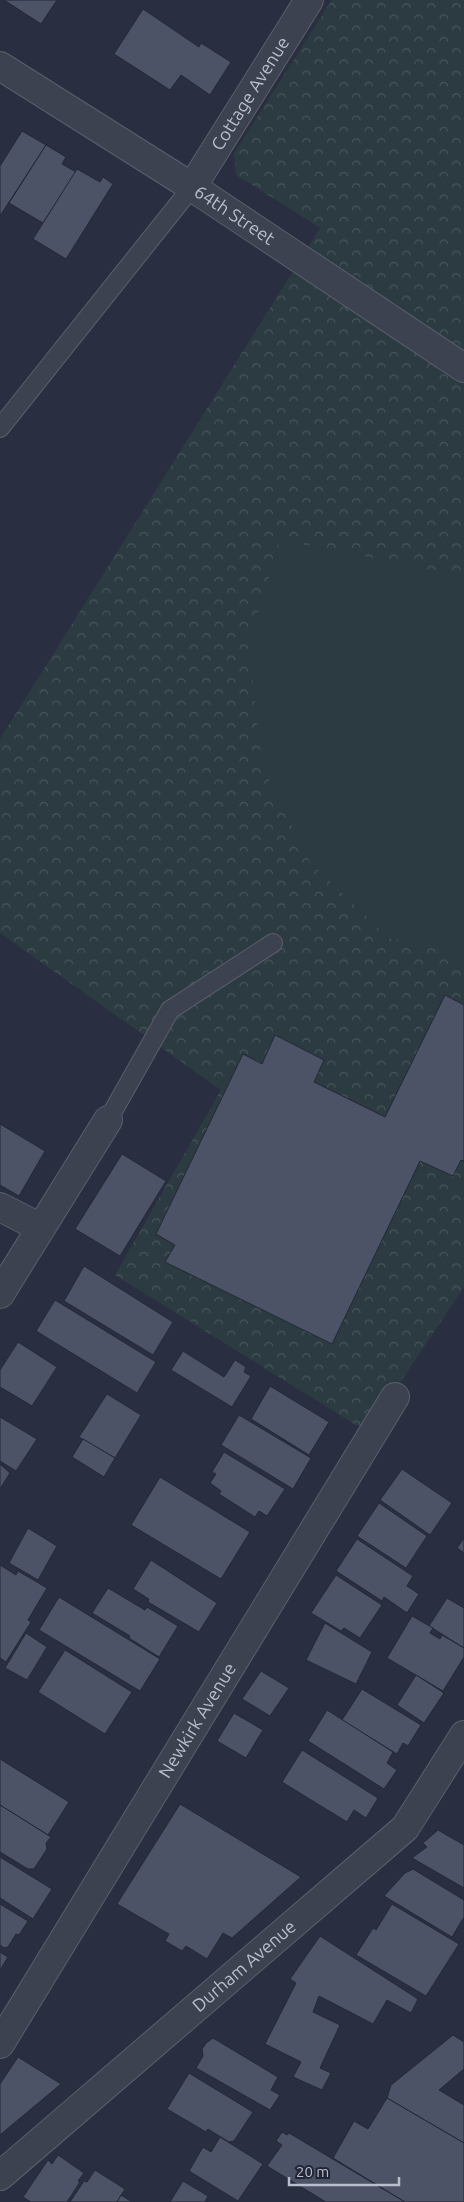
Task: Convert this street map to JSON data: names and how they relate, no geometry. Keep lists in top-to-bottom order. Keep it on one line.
{"streets":{"street":["Cottage Avenue","64th Street","Newkirk Avenue","Durham Avenue"]},"crossings":[["Cottage Avenue","64th Street"]],"scale_bar":"20 m"}
